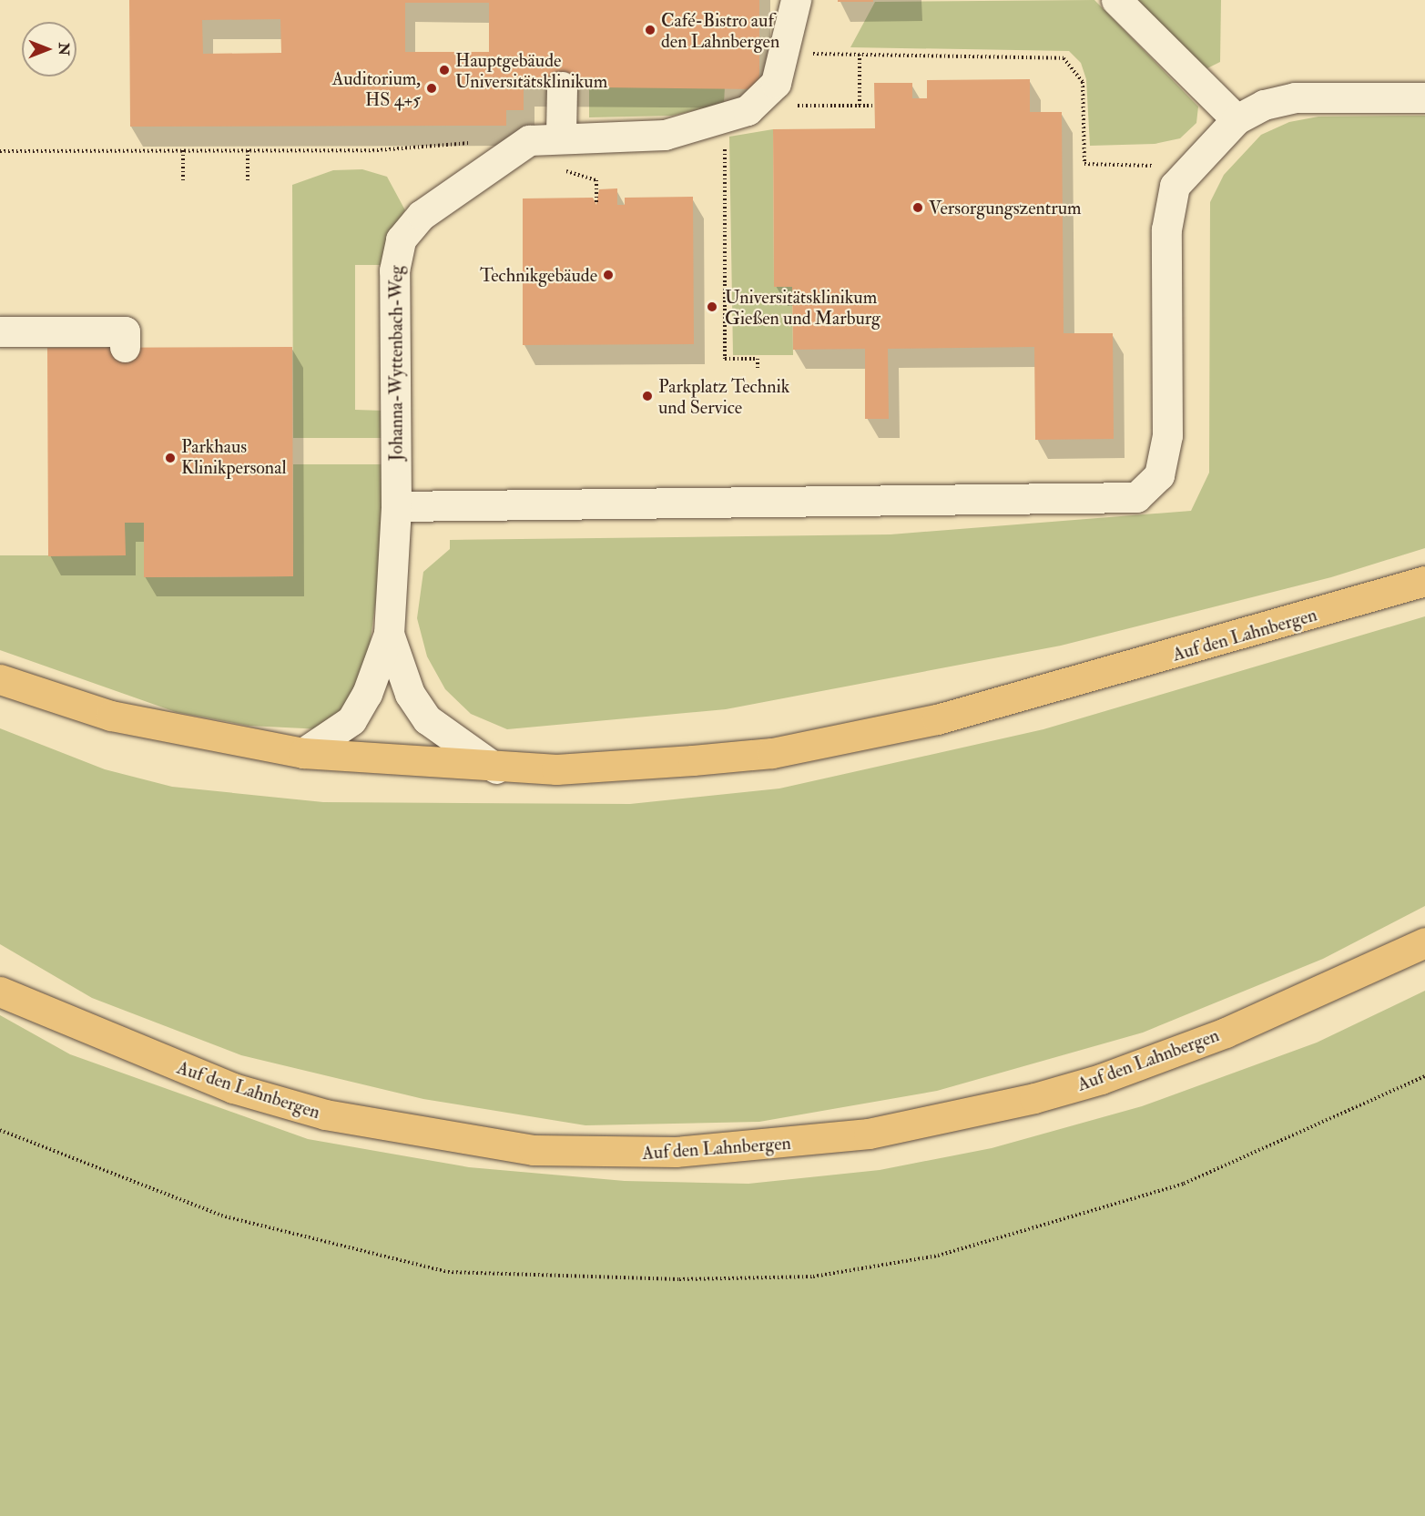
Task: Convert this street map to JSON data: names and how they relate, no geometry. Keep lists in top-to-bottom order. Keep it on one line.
{"streets":{"main road":["Auf den Lahnbergen"],"street":["Johanna-Wyttenbach-Weg"]},"crossings":[["Johanna-Wyttenbach-Weg","Auf den Lahnbergen"]],"places":["Café-Bistro auf den Lahnbergen","Hauptgebäude Universitätsklinikum","Auditorium, HS 4+5","Versorgungszentrum","Technikgebäude","Universitätsklinikum Gießen und Marburg","Parkplatz Technik und Service","Parkhaus Klinikpersonal"],"north":"right"}
